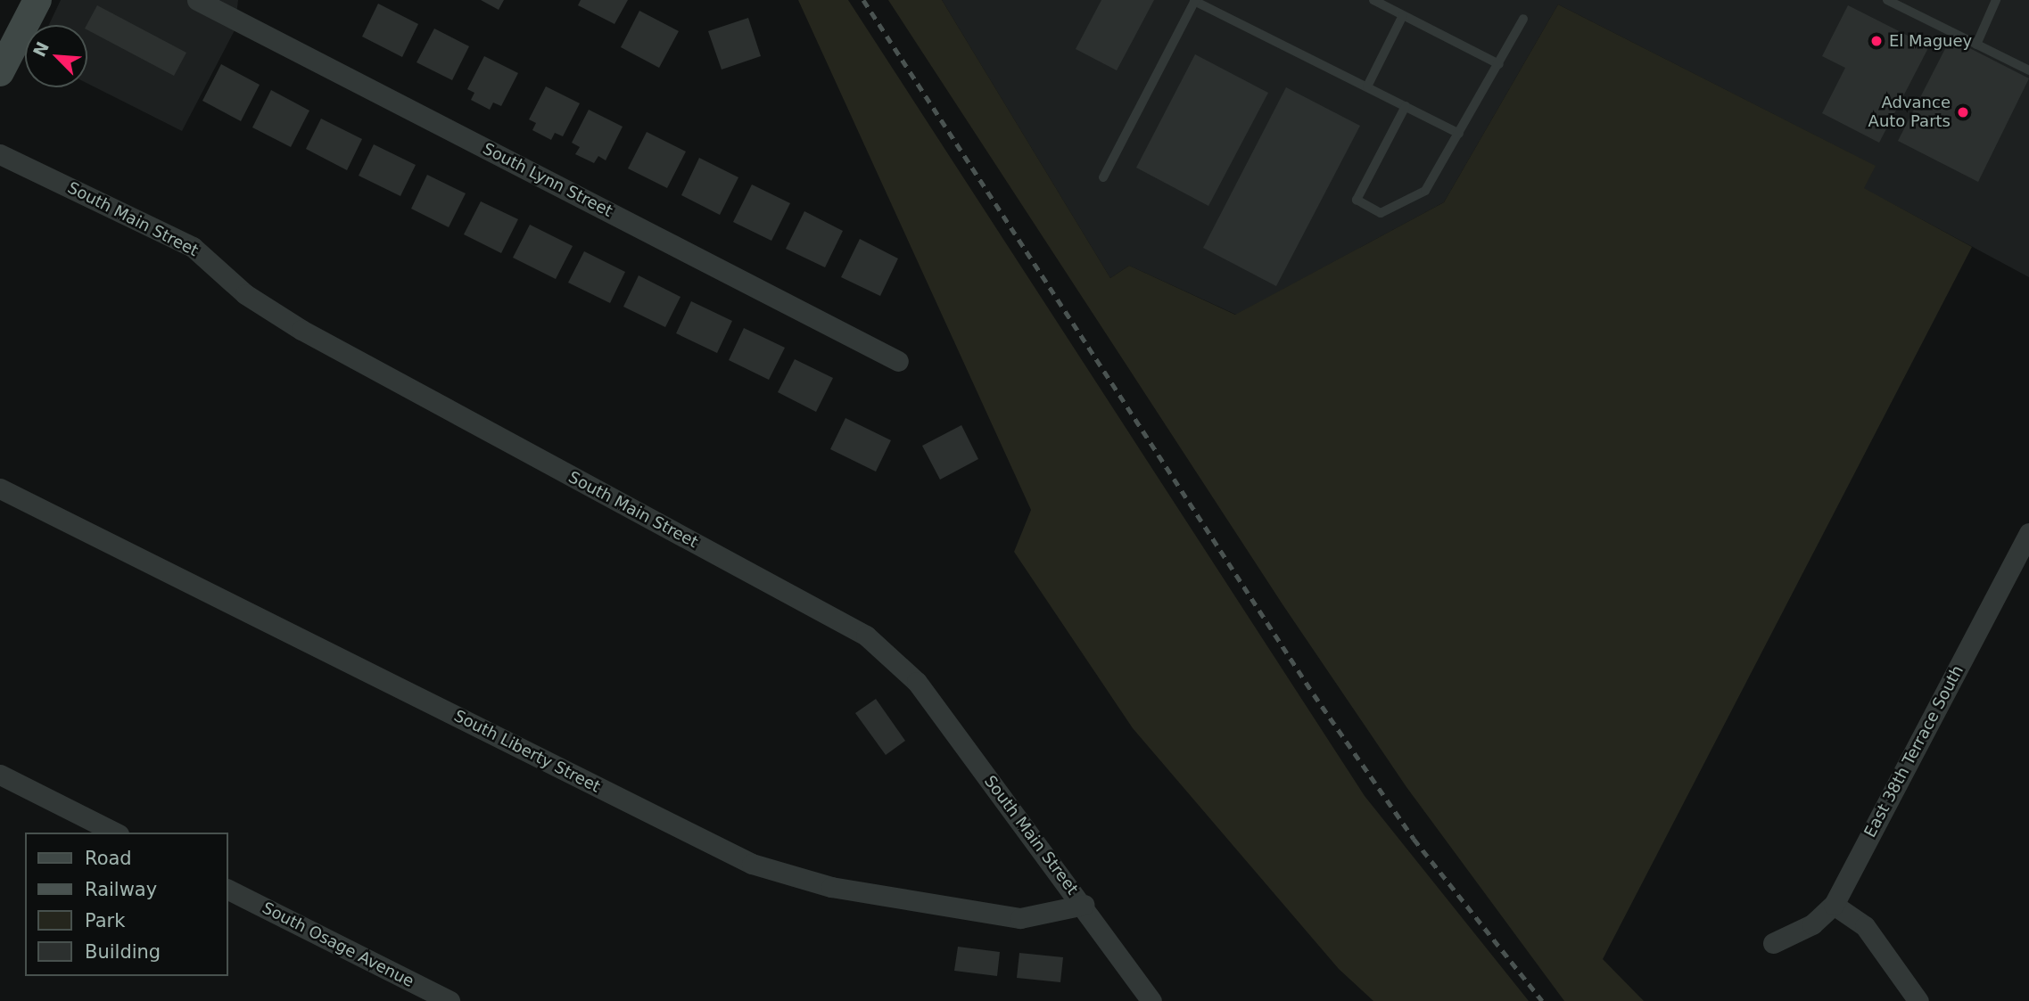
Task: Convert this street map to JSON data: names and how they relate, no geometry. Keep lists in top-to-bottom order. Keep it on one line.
{"streets":{"street":["South Lynn Street","South Main Street","South Liberty Street","East 38th Terrace South","South Osage Avenue"]},"crossings":[["South Main Street","South Liberty Street"]],"places":["El Maguey","Advance Auto Parts"],"legend":["Road","Railway","Park","Building"],"north":"top left"}
